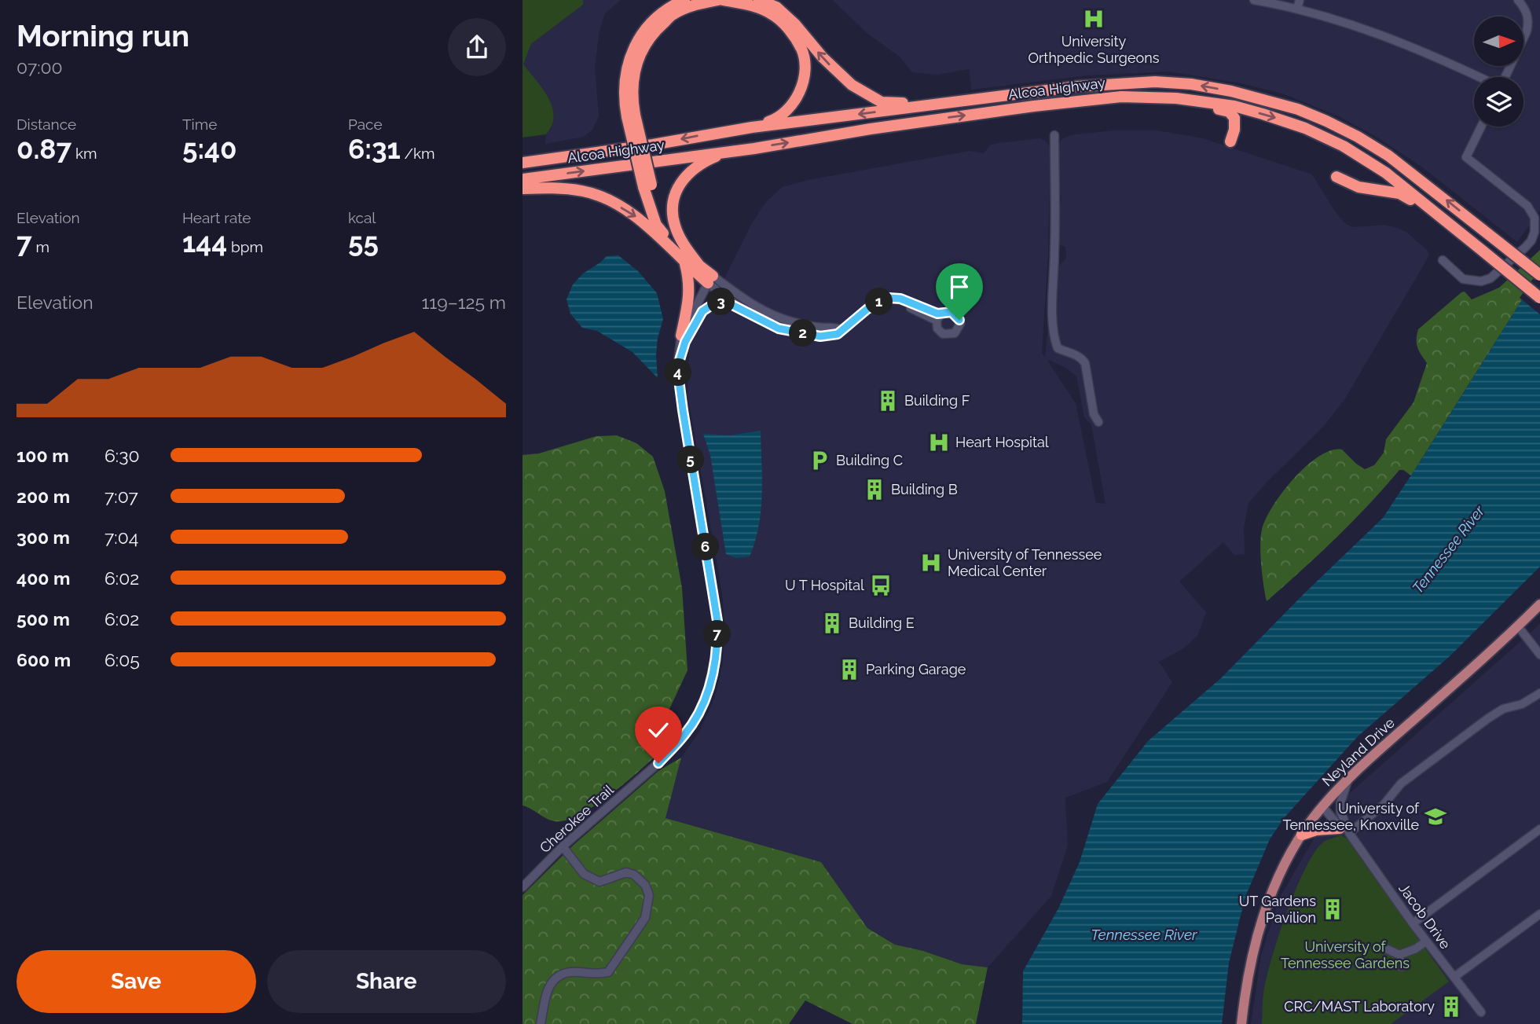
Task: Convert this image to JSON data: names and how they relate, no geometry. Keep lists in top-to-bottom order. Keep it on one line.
{"streets":{"highway":["Alcoa Highway"],"main road":["Neyland Drive"],"street":["Cherokee Trail","Jacob Drive"]},"crossings":[["Neyland Drive","Jacob Drive"]],"water":["Tennessee River"],"parks":["University of Tennessee Gardens"],"places":{"hospital":["University Orthpedic Surgeons","Heart Hospital","University of Tennessee Medical Center"],"building":["Building F","Building B","Building E","Parking Garage","UT Gardens Pavilion","CRC/MAST Laboratory"],"parking":["Building C"],"bus stop":["U T Hospital"],"school or university":["University of Tennessee, Knoxville"]},"north":"right","page":{"heading":["Morning run","07:00"],"stats":[["Distance","0.87 km"],["Time","5:40"],["Pace","6:31 /km"],["Elevation","7 m"],["Heart rate","144 bpm"],["kcal","55"]],"chart":["Elevation","119–125 m"],"pins":["1","3","2","4","5","6","7"],"list":[{"name":"100 m","note":"6:30"},{"name":"200 m","note":"7:07"},{"name":"300 m","note":"7:04"},{"name":"400 m","note":"6:02"},{"name":"500 m","note":"6:02"},{"name":"600 m","note":"6:05"}],"buttons":["Save","Share"]}}
